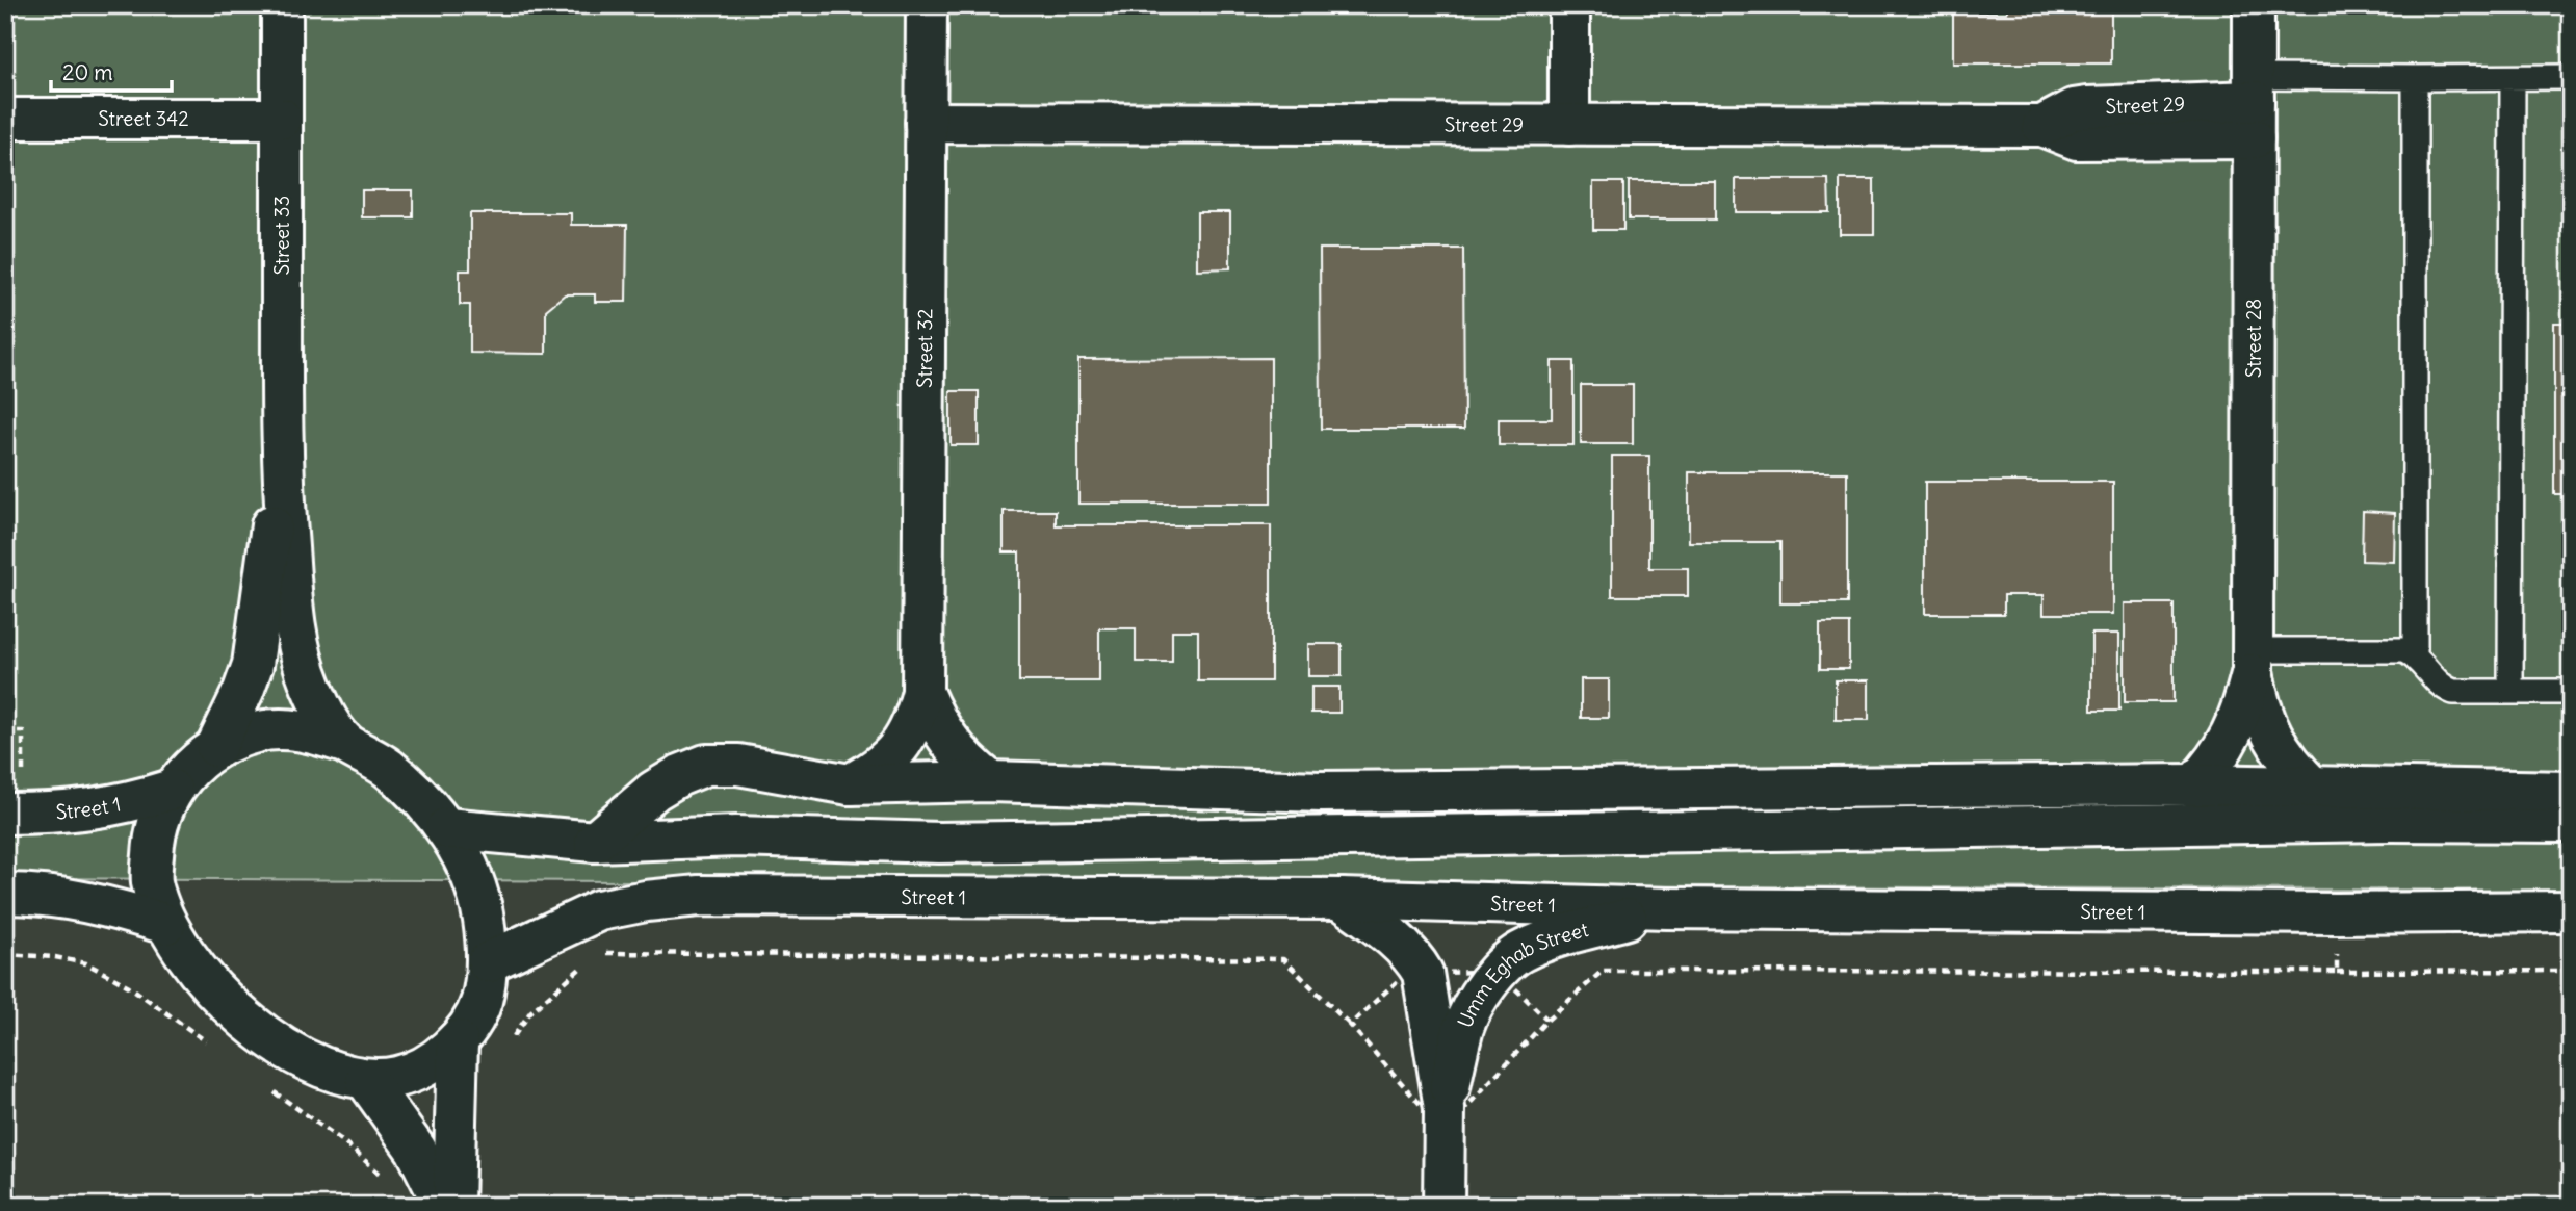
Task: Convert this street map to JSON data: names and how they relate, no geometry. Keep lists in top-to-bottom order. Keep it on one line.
{"streets":{"street":["Street 29","Street 342","Street 33","Street 28","Street 32","Street 1","Umm Eghab Street"]},"crossings":[["Street 29","Street 28"],["Street 29","Street 32"],["Street 342","Street 33"],["Street 1","Umm Eghab Street"]],"scale_bar":"20 m"}
